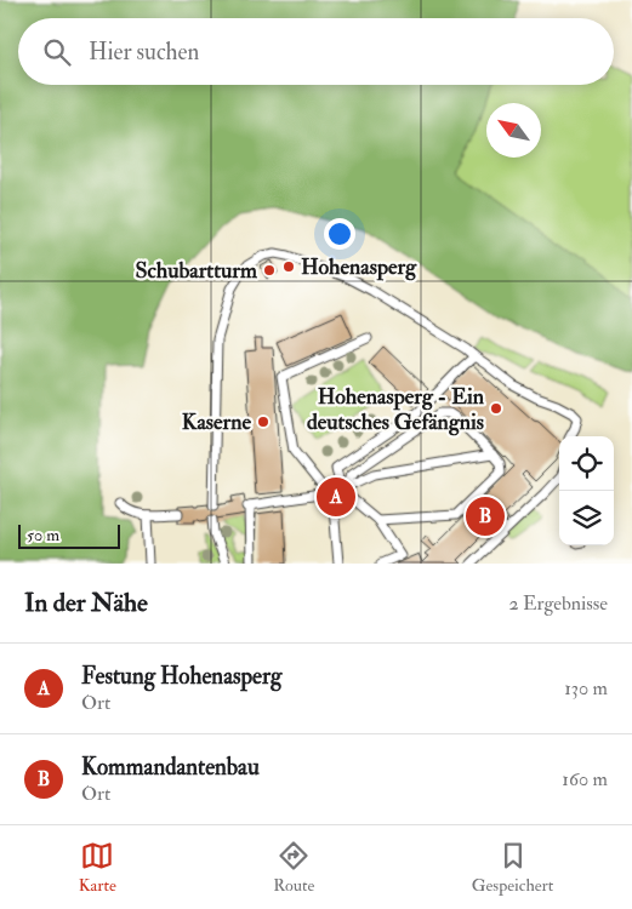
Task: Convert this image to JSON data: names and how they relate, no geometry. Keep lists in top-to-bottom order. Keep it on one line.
{"places":["Hohenasperg","Schubartturm","Hohenasperg - Ein deutsches Gefängnis","Kaserne"],"scale_bar":"50 m","north":"top left","page":{"search":"Hier suchen","pins":["A","B"],"scale":"50 m","heading":["In der Nähe","2 Ergebnisse"],"list":[{"mark":"A","name":"Festung Hohenasperg","note":"Ort","value":"130 m"},{"mark":"B","name":"Kommandantenbau","note":"Ort","value":"160 m"}],"nav":["Karte","Route","Gespeichert"]}}
